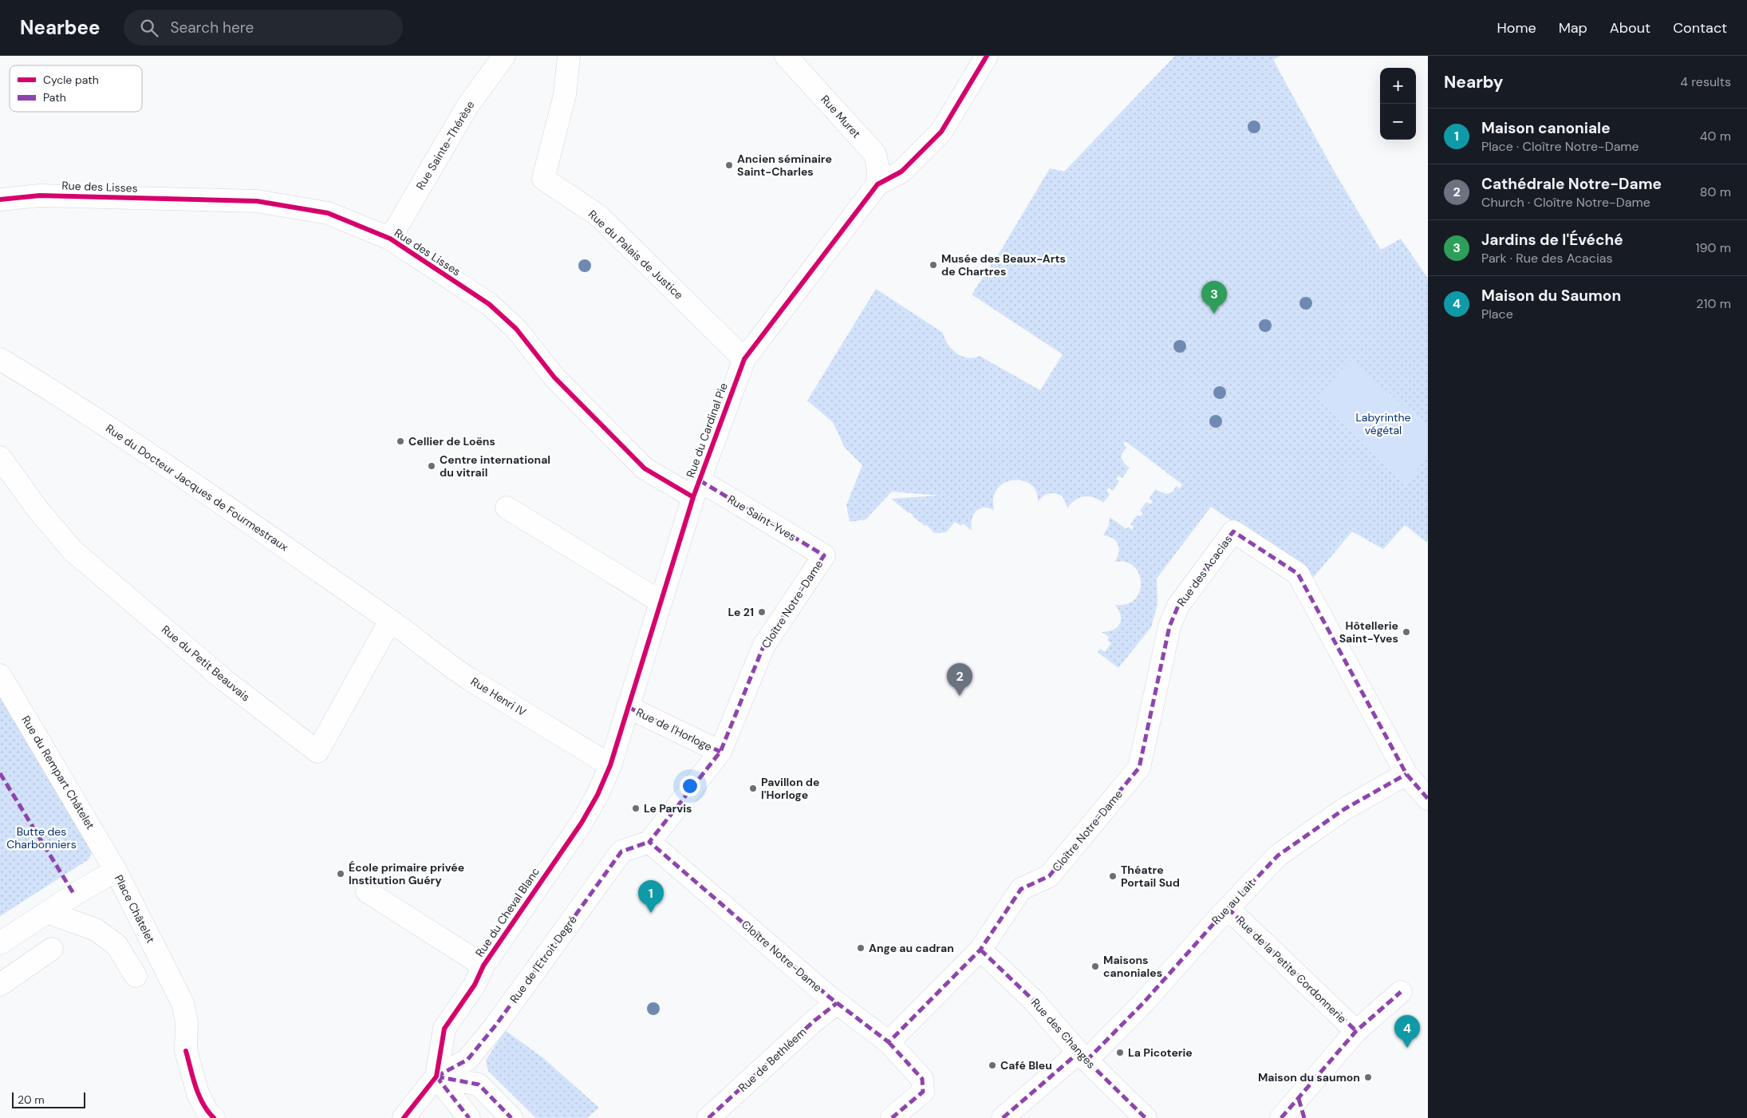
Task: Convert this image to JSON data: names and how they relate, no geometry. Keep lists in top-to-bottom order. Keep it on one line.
{"streets":{"street":["Rue Muret","Rue Sainte-Thérèse","Rue des Lisses","Rue du Palais de Justice","Rue du Cardinal Pie","Rue du Docteur Jacques de Fourmestraux","Rue Saint-Yves","Rue des Acacias","Cloître Notre-Dame","Rue du Petit Beauvais","Rue Henri IV","Rue de l'Horloge","Rue du Rempart Châtelet","Rue au Lait","Place Châtelet","Rue du Cheval Blanc","Rue de l'Etroit Degré","Rue de la Petite Cordonnerie","Rue des Changes","Rue de Bethléem"]},"crossings":[["Rue Muret","Rue du Cardinal Pie"],["Rue Sainte-Thérèse","Rue des Lisses"],["Rue des Lisses","Rue du Cardinal Pie"],["Rue des Lisses","Rue Saint-Yves"],["Rue du Palais de Justice","Rue du Cardinal Pie"],["Rue du Cardinal Pie","Rue Saint-Yves"],["Rue du Cardinal Pie","Rue Henri IV"],["Rue du Cardinal Pie","Rue de l'Horloge"],["Rue du Cardinal Pie","Rue du Cheval Blanc"],["Rue du Docteur Jacques de Fourmestraux","Rue du Petit Beauvais"],["Rue du Docteur Jacques de Fourmestraux","Rue Henri IV"],["Rue Saint-Yves","Cloître Notre-Dame"],["Rue des Acacias","Cloître Notre-Dame"],["Rue des Acacias","Rue au Lait"],["Cloître Notre-Dame","Rue de l'Horloge"],["Cloître Notre-Dame","Rue de l'Etroit Degré"],["Cloître Notre-Dame","Rue des Changes"],["Cloître Notre-Dame","Rue de Bethléem"],["Rue du Petit Beauvais","Rue Henri IV"],["Rue Henri IV","Rue du Cheval Blanc"],["Rue du Rempart Châtelet","Place Châtelet"],["Rue au Lait","Rue de la Petite Cordonnerie"],["Rue au Lait","Rue des Changes"],["Rue du Cheval Blanc","Rue de l'Etroit Degré"]],"parks":["Labyrinthe végétal","Butte des Charbonniers"],"places":["Ancien séminaire Saint-Charles","Musée des Beaux-Arts de Chartres","Cellier de Loëns","Centre international du vitrail","Le 21","Hôtellerie Saint-Yves","Pavillon de l'Horloge","Le Parvis","École primaire privée Institution Guéry","Théatre Portail Sud","Ange au cadran","Maisons canoniales","La Picoterie","Café Bleu","Maison du saumon"],"legend":["Cycle path","Path"],"scale_bar":"20 m","page":{"header":"Nearbee","search":"Search here","nav":["Home","Map","About","Contact"],"heading":["Nearby","4 results"],"map_buttons":["+","−"],"list":[{"mark":"1","name":"Maison canoniale","note":"Place · Cloître Notre-Dame","value":"40 m"},{"mark":"2","name":"Cathédrale Notre-Dame","note":"Church · Cloître Notre-Dame","value":"80 m"},{"mark":"3","name":"Jardins de l'Évéché","note":"Park · Rue des Acacias","value":"190 m"},{"mark":"4","name":"Maison du Saumon","note":"Place","value":"210 m"}],"pins":["3","2","1","4"],"scale":"20 m"}}
